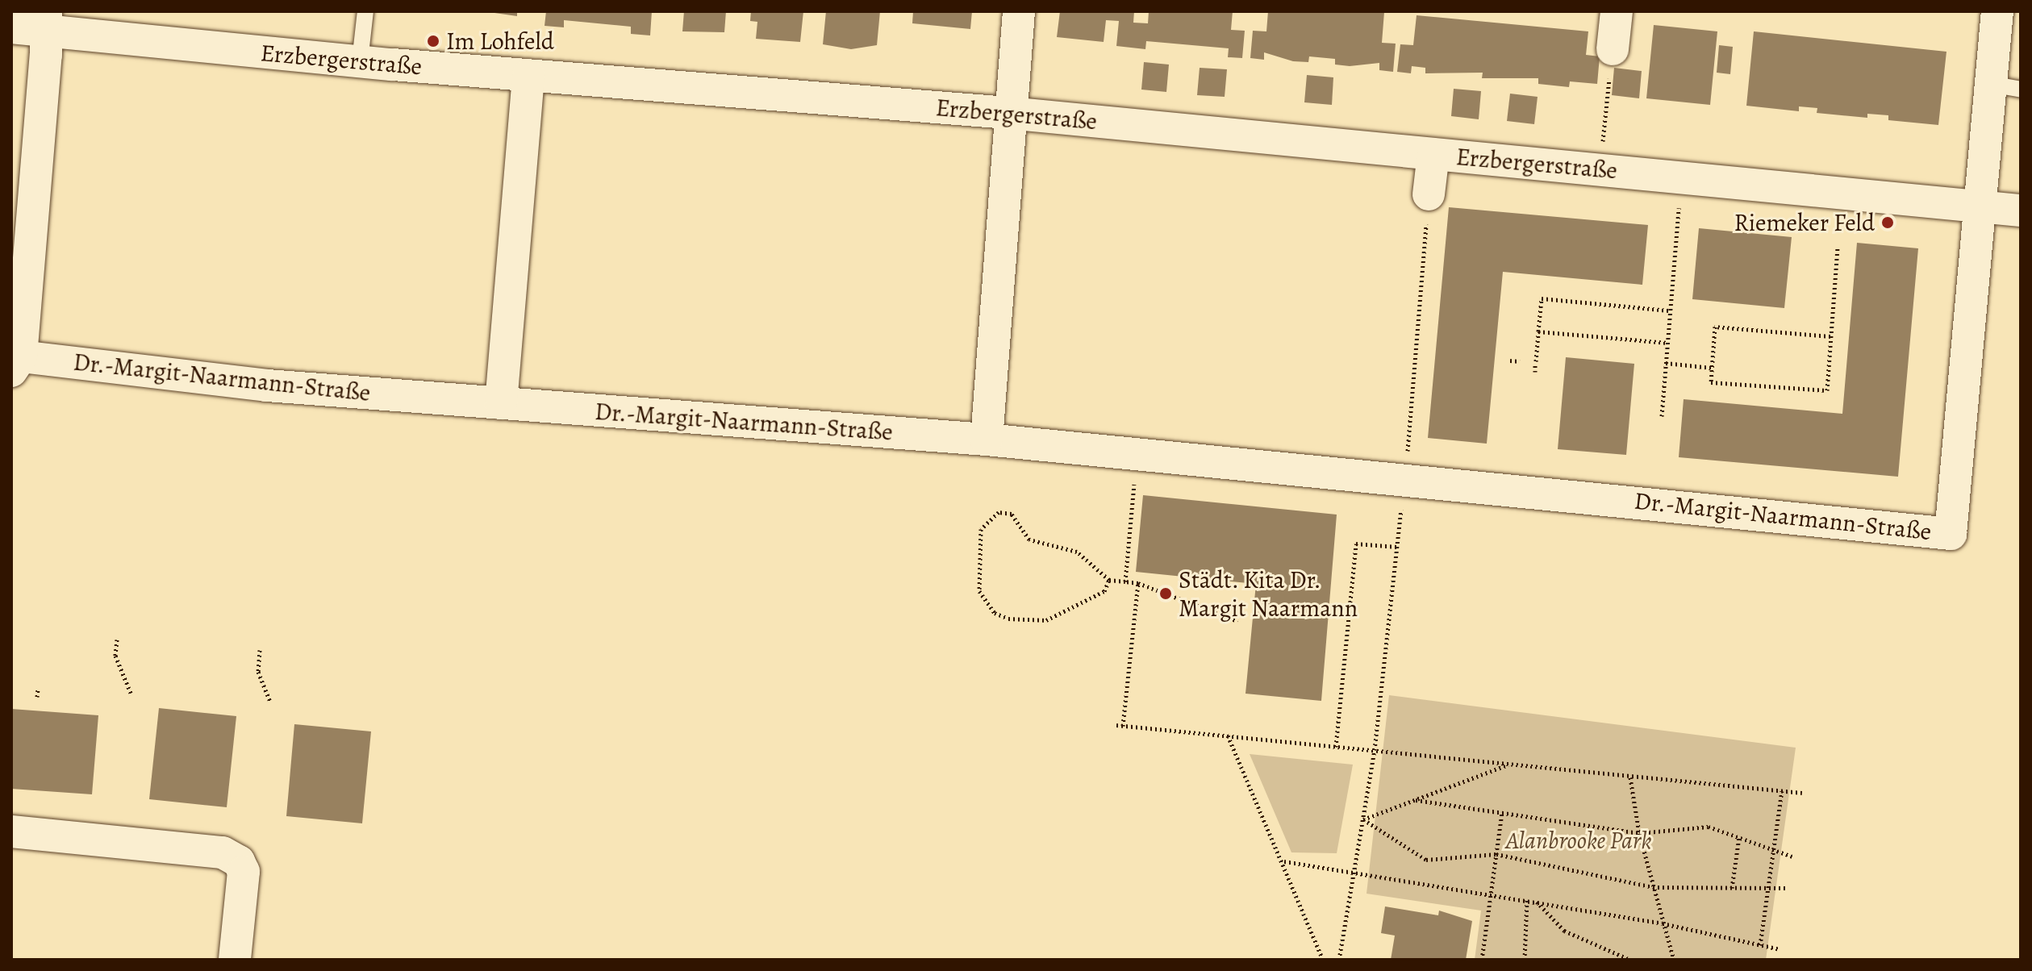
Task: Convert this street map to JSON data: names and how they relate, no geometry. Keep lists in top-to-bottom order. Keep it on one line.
{"streets":{"street":["Erzbergerstraße","Dr.-Margit-Naarmann-Straße"]},"crossings":[["Erzbergerstraße","Dr.-Margit-Naarmann-Straße"]],"parks":["Alanbrooke Park"],"places":["Im Lohfeld","Riemeker Feld","Städt. Kita Dr. Margit Naarmann"]}
